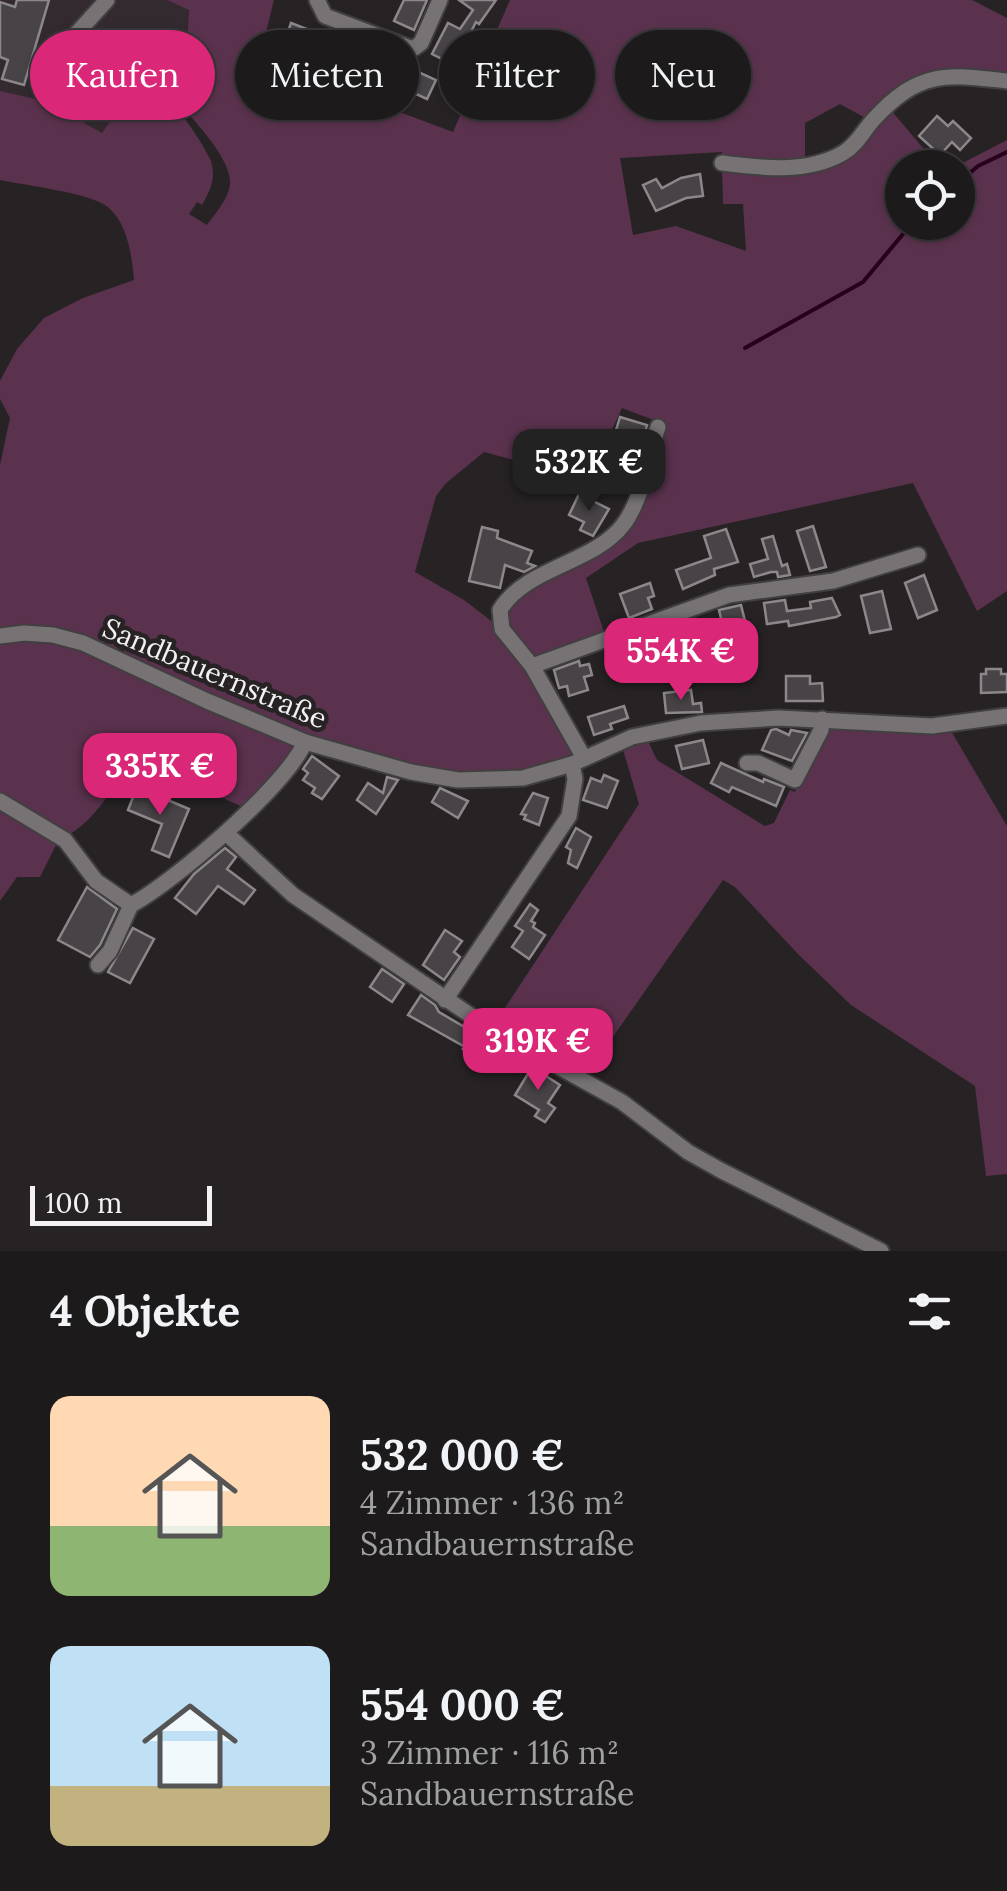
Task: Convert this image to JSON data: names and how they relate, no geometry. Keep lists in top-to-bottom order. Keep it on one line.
{"streets":{"street":["Sandbauernstraße"]},"scale_bar":"100 m","page":{"chip":["Kaufen","Mieten","Filter","Neu"],"price":["532K €","554K €","335K €","319K €"],"scale":"100 m","heading":"4 Objekte","list":[{"name":"532 000 €","note":"4 Zimmer · 136 m² · Sandbauernstraße"},{"name":"554 000 €","note":"3 Zimmer · 116 m² · Sandbauernstraße"}]}}
